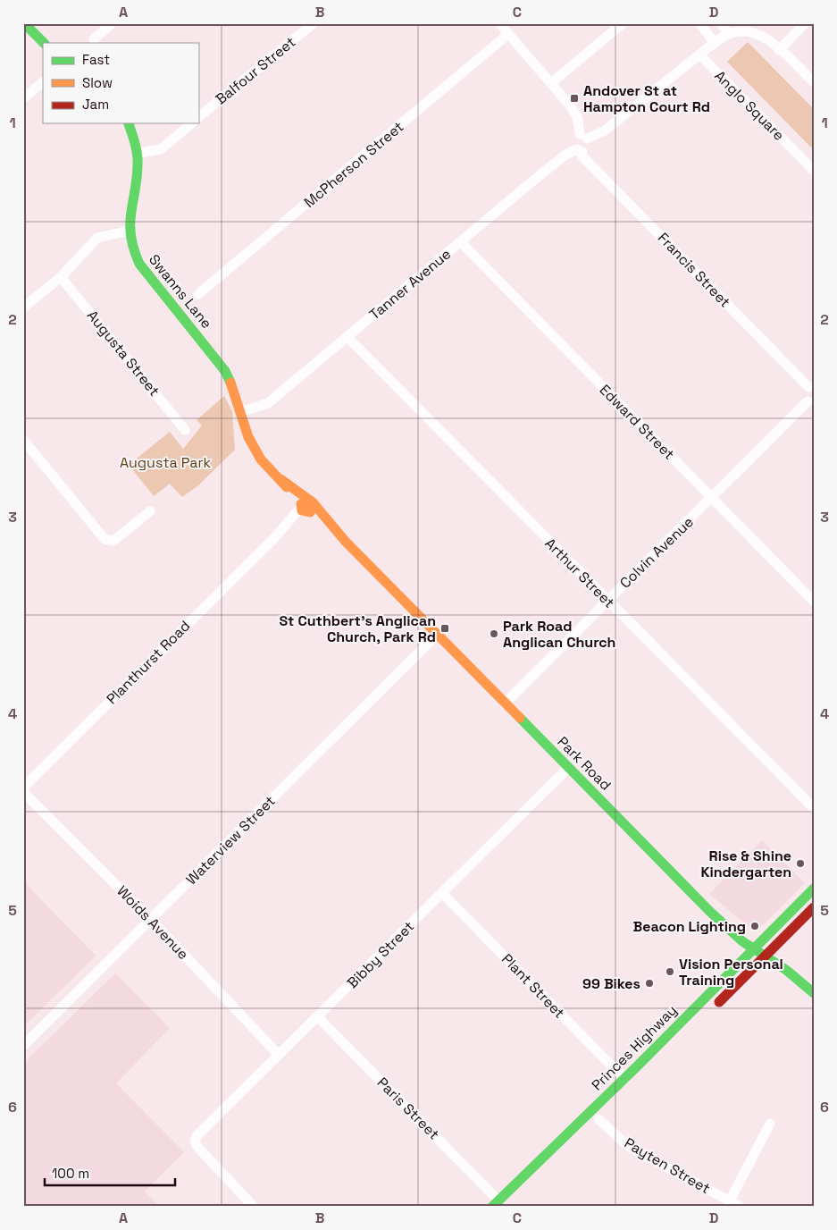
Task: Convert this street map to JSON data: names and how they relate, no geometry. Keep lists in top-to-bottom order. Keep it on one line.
{"streets":{"main road":["Swanns Lane","Park Road","Princes Highway"],"street":["Balfour Street","Anglo Square","McPherson Street","Francis Street","Tanner Avenue","Augusta Street","Edward Street","Colvin Avenue","Arthur Street","Planthurst Road","Waterview Street","Woids Avenue","Bibby Street","Plant Street","Paris Street","Payten Street"]},"crossings":[["Francis Street","Tanner Avenue"],["Tanner Avenue","Swanns Lane"],["Tanner Avenue","Edward Street"],["Tanner Avenue","Arthur Street"],["Tanner Avenue","Park Road"],["Swanns Lane","Park Road"],["Edward Street","Colvin Avenue"],["Colvin Avenue","Arthur Street"],["Colvin Avenue","Park Road"],["Planthurst Road","Park Road"],["Park Road","Waterview Street"],["Park Road","Bibby Street"],["Park Road","Princes Highway"],["Waterview Street","Woids Avenue"],["Woids Avenue","Bibby Street"],["Bibby Street","Plant Street"],["Bibby Street","Paris Street"],["Plant Street","Princes Highway"],["Princes Highway","Paris Street"]],"parks":["Augusta Park"],"places":{"transit":["Andover St at Hampton Court Rd","St Cuthbert's Anglican Church, Park Rd"],"other":["Park Road Anglican Church","Rise & Shine Kindergarten","Beacon Lighting","Vision Personal Training","99 Bikes"]},"legend":["Fast","Slow","Jam"],"scale_bar":"100 m","grid":{"columns":["A","B","C","D"],"rows":["1","2","3","4","5","6"]}}
